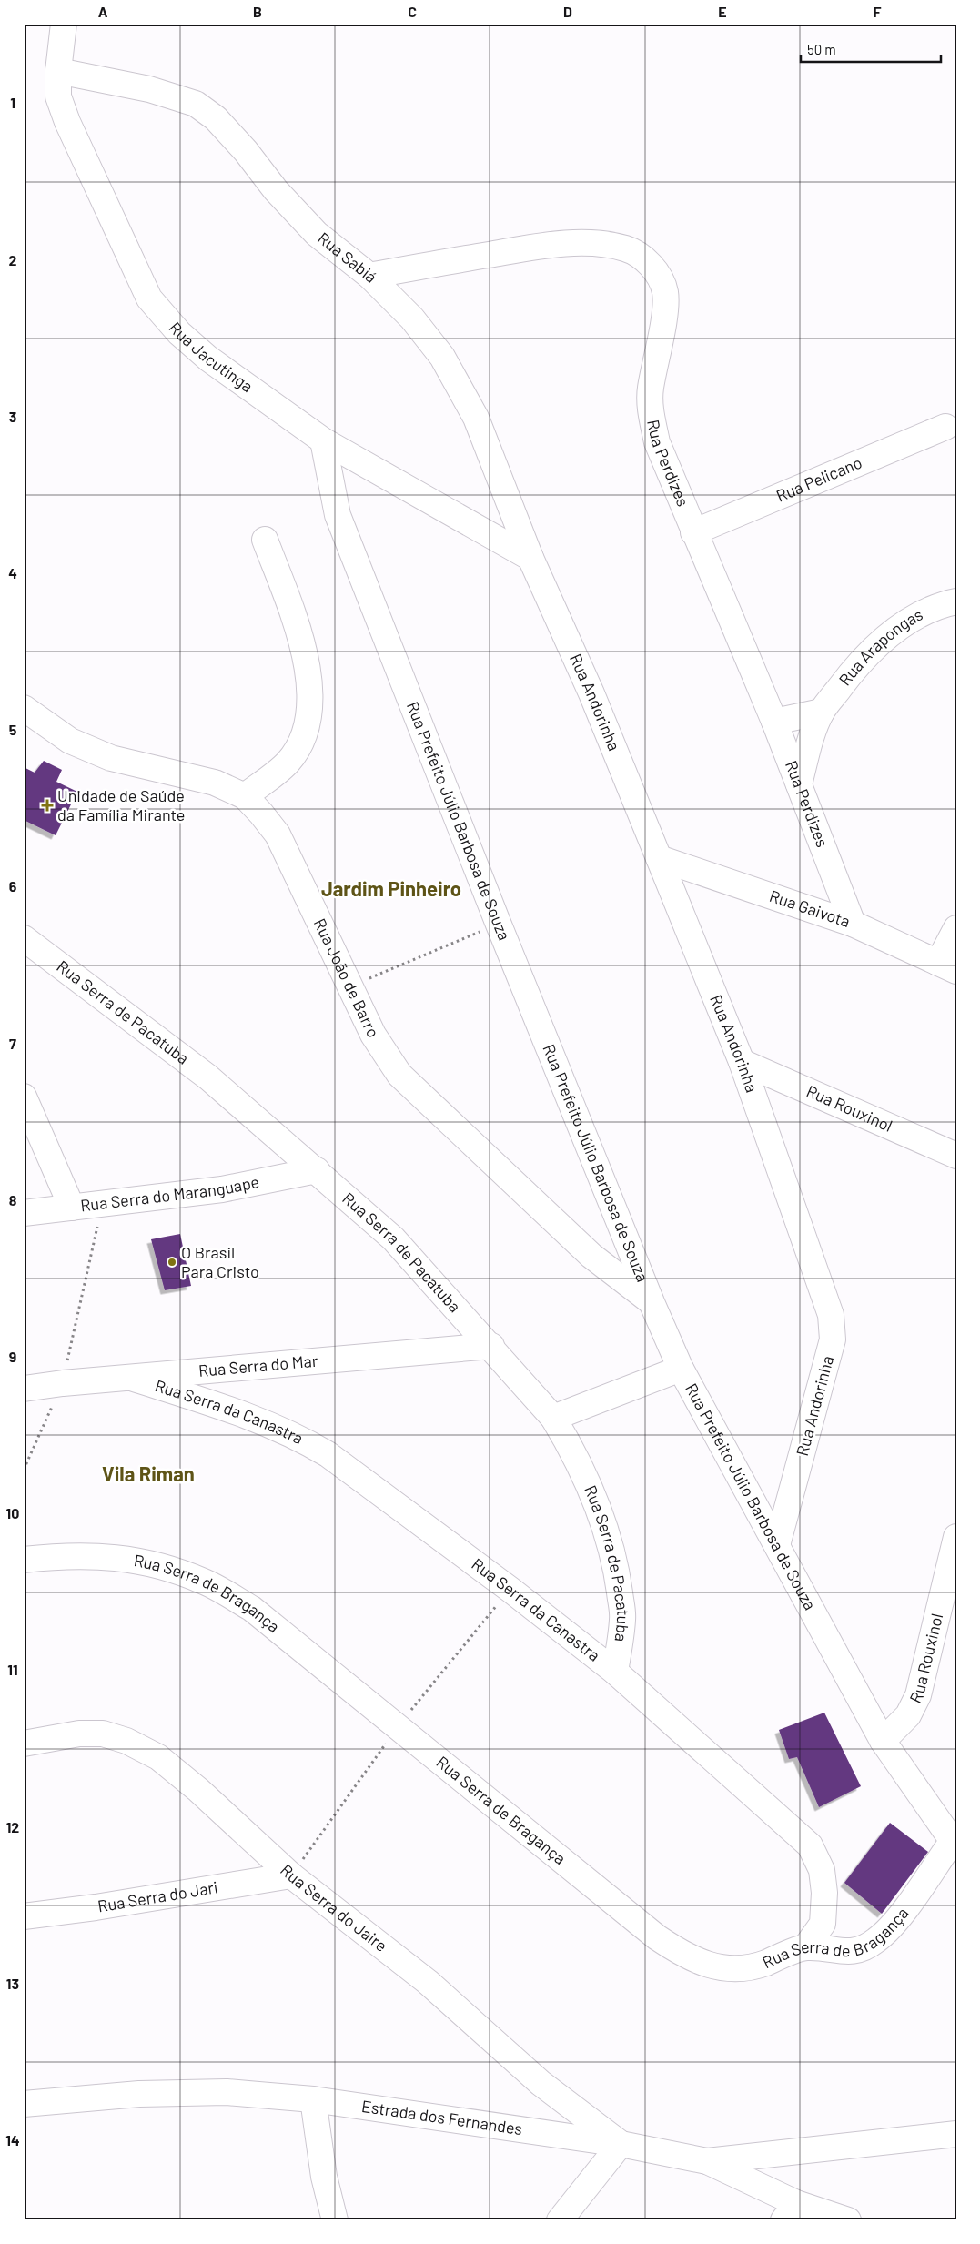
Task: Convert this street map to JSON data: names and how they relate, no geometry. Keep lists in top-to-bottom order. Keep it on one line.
{"streets":{"street":["Rua Sabiá","Rua Jacutinga","Rua Perdizes","Rua Pelicano","Rua Arapongas","Rua Andorinha","Rua Prefeito Júlio Barbosa de Souza","Rua Gaivota","Rua João de Barro","Rua Serra de Pacatuba","Rua Rouxinol","Rua Serra do Maranguape","Rua Serra do Mar","Rua Serra da Canastra","Rua Serra de Bragança","Rua Serra do Jari","Rua Serra do Jaire","Estrada dos Fernandes"]},"crossings":[["Rua Sabiá","Rua Jacutinga"],["Rua Sabiá","Rua Perdizes"],["Rua Sabiá","Rua Andorinha"],["Rua Jacutinga","Rua Andorinha"],["Rua Jacutinga","Rua Prefeito Júlio Barbosa de Souza"],["Rua Perdizes","Rua Pelicano"],["Rua Perdizes","Rua Arapongas"],["Rua Perdizes","Rua Gaivota"],["Rua Andorinha","Rua Prefeito Júlio Barbosa de Souza"],["Rua Andorinha","Rua Gaivota"],["Rua Andorinha","Rua Rouxinol"],["Rua Prefeito Júlio Barbosa de Souza","Rua João de Barro"],["Rua Prefeito Júlio Barbosa de Souza","Rua Rouxinol"],["Rua Prefeito Júlio Barbosa de Souza","Rua Serra de Bragança"],["Rua Serra de Pacatuba","Rua Serra do Maranguape"],["Rua Serra de Pacatuba","Rua Serra do Mar"],["Rua Serra de Pacatuba","Rua Serra da Canastra"],["Rua Serra do Mar","Rua Serra da Canastra"],["Rua Serra da Canastra","Rua Serra de Bragança"],["Rua Serra do Jari","Rua Serra do Jaire"],["Rua Serra do Jaire","Estrada dos Fernandes"]],"districts":["Jardim Pinheiro","Vila Riman"],"places":{"health":["Unidade de Saúde da Família Mirante"],"other":["O Brasil Para Cristo"]},"scale_bar":"50 m","grid":{"columns":["A","B","C","D","E","F"],"rows":["1","2","3","4","5","6","7","8","9","10","11","12","13","14"]}}
